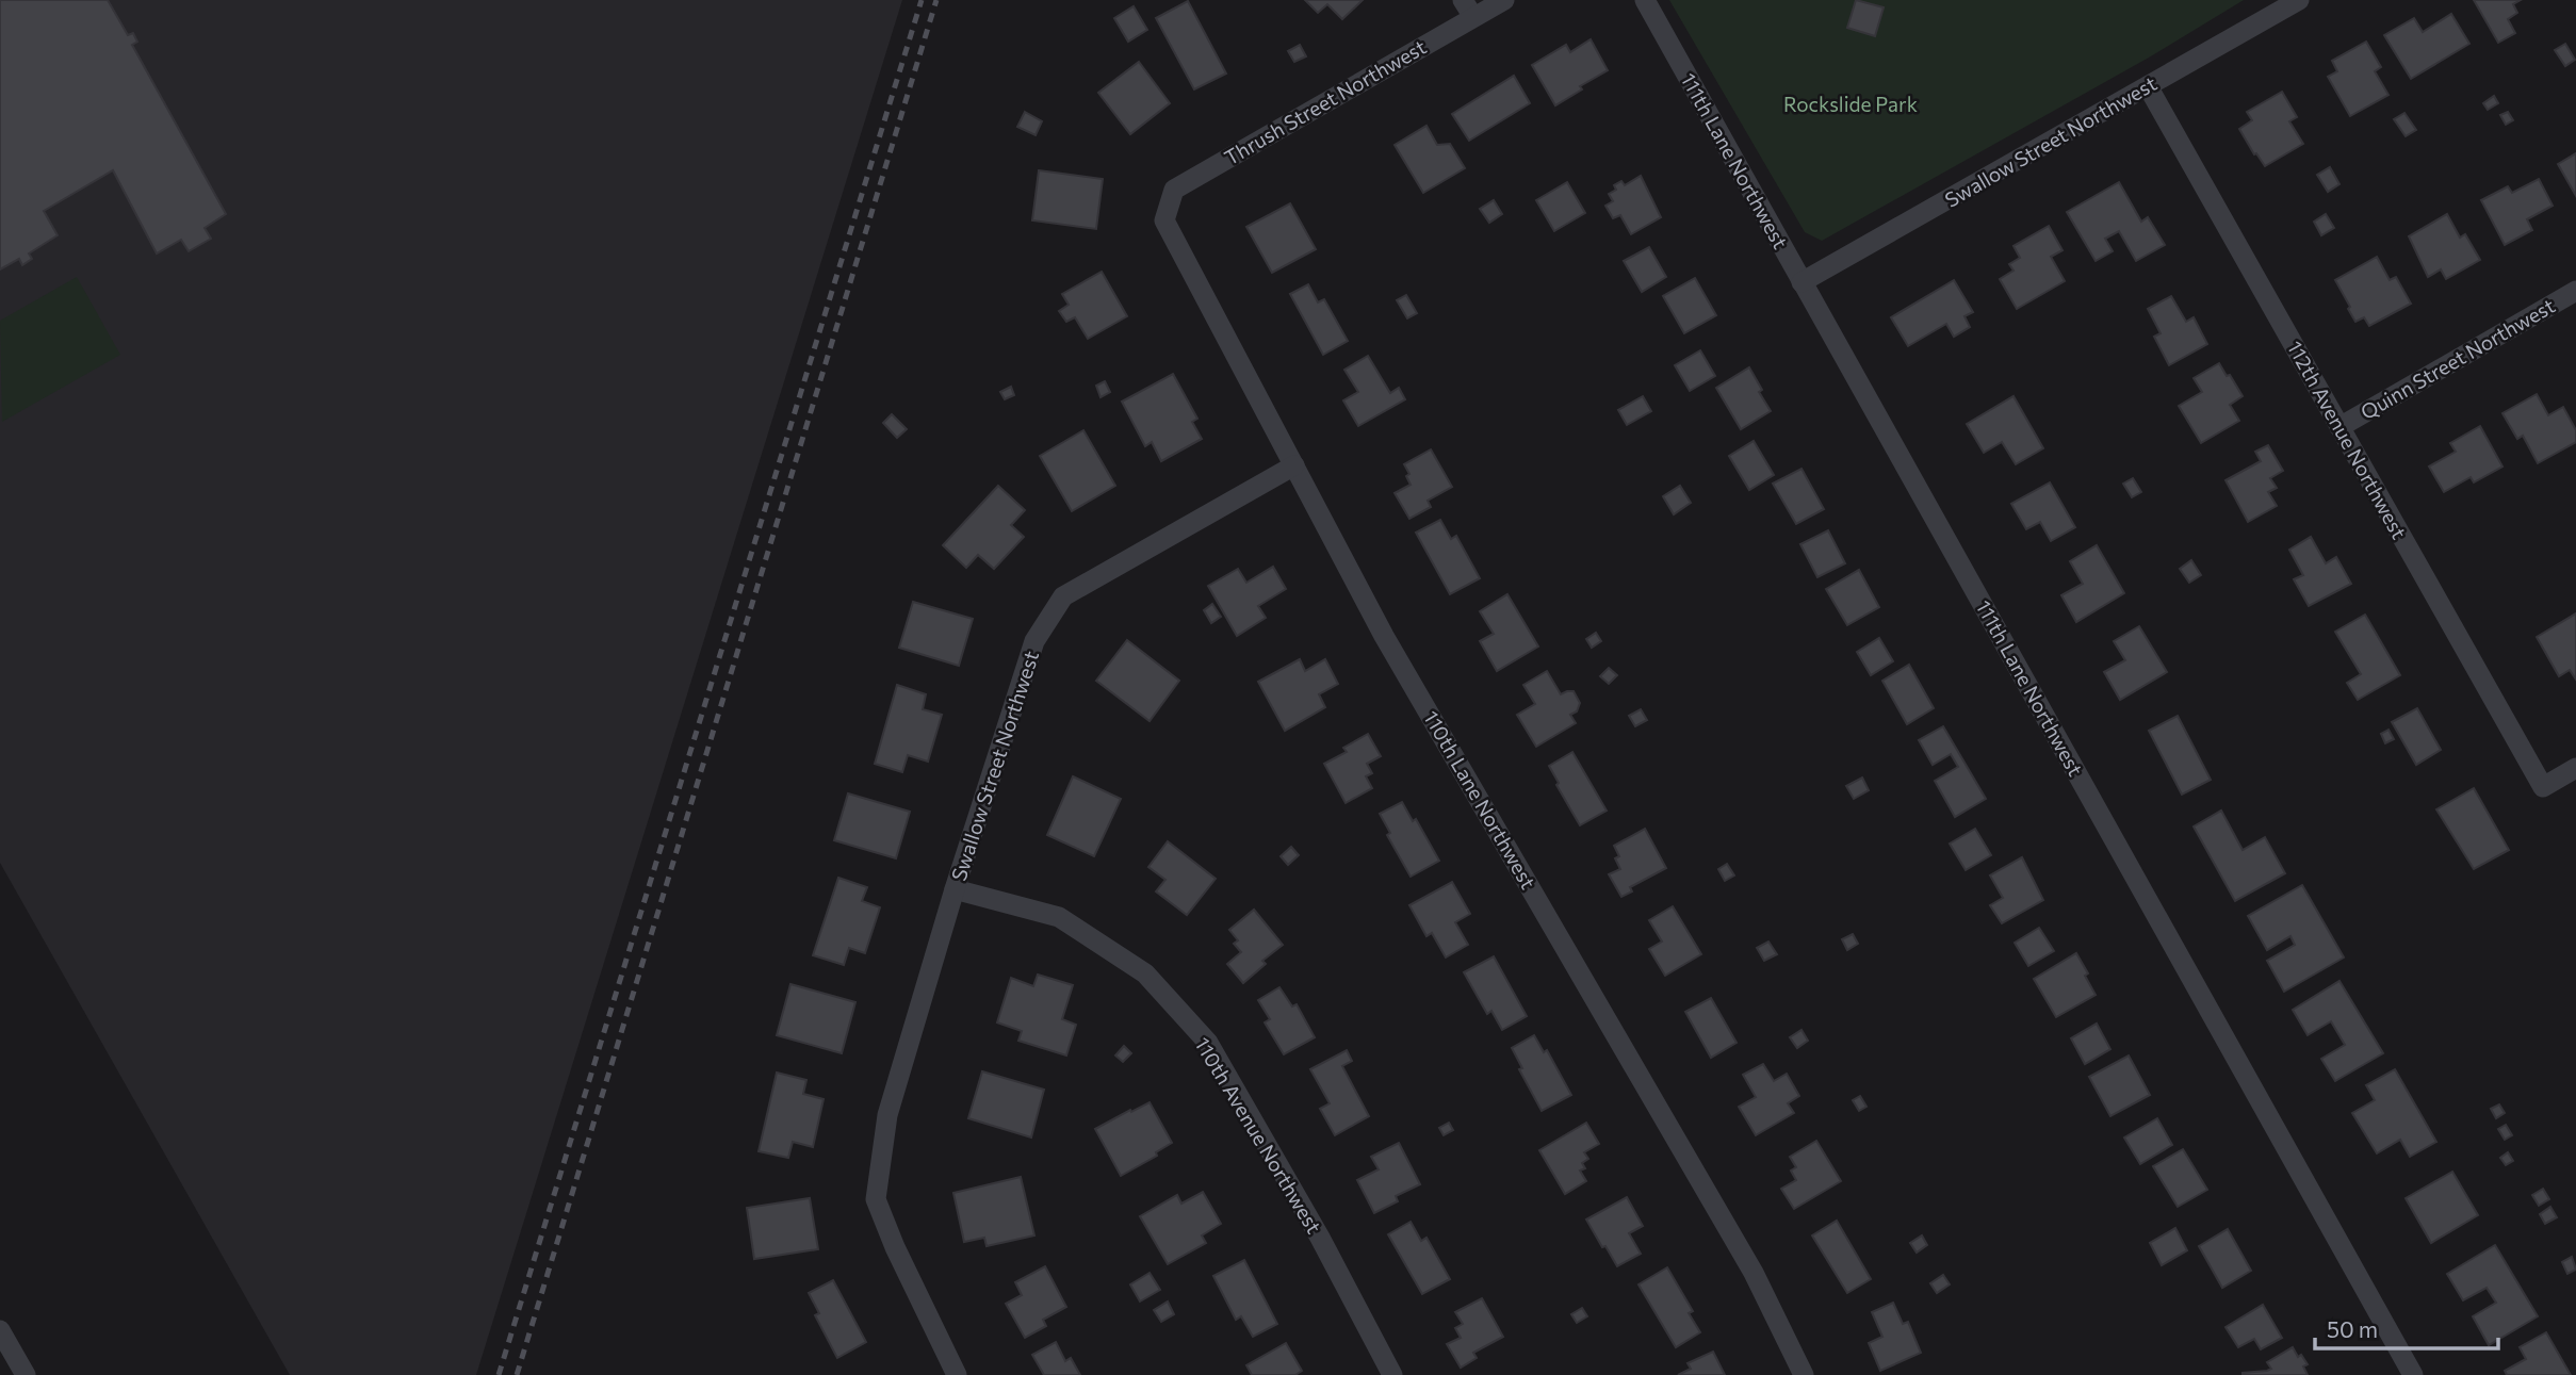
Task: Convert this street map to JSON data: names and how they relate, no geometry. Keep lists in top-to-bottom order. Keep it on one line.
{"streets":{"street":["Thrush Street Northwest","Swallow Street Northwest","111th Lane Northwest","Quinn Street Northwest","112th Avenue Northwest","110th Lane Northwest","110th Avenue Northwest"]},"crossings":[["Thrush Street Northwest","110th Lane Northwest"],["Swallow Street Northwest","111th Lane Northwest"],["Swallow Street Northwest","112th Avenue Northwest"],["Swallow Street Northwest","110th Lane Northwest"],["Swallow Street Northwest","110th Avenue Northwest"],["Quinn Street Northwest","112th Avenue Northwest"]],"parks":["Rockslide Park"],"scale_bar":"50 m"}
